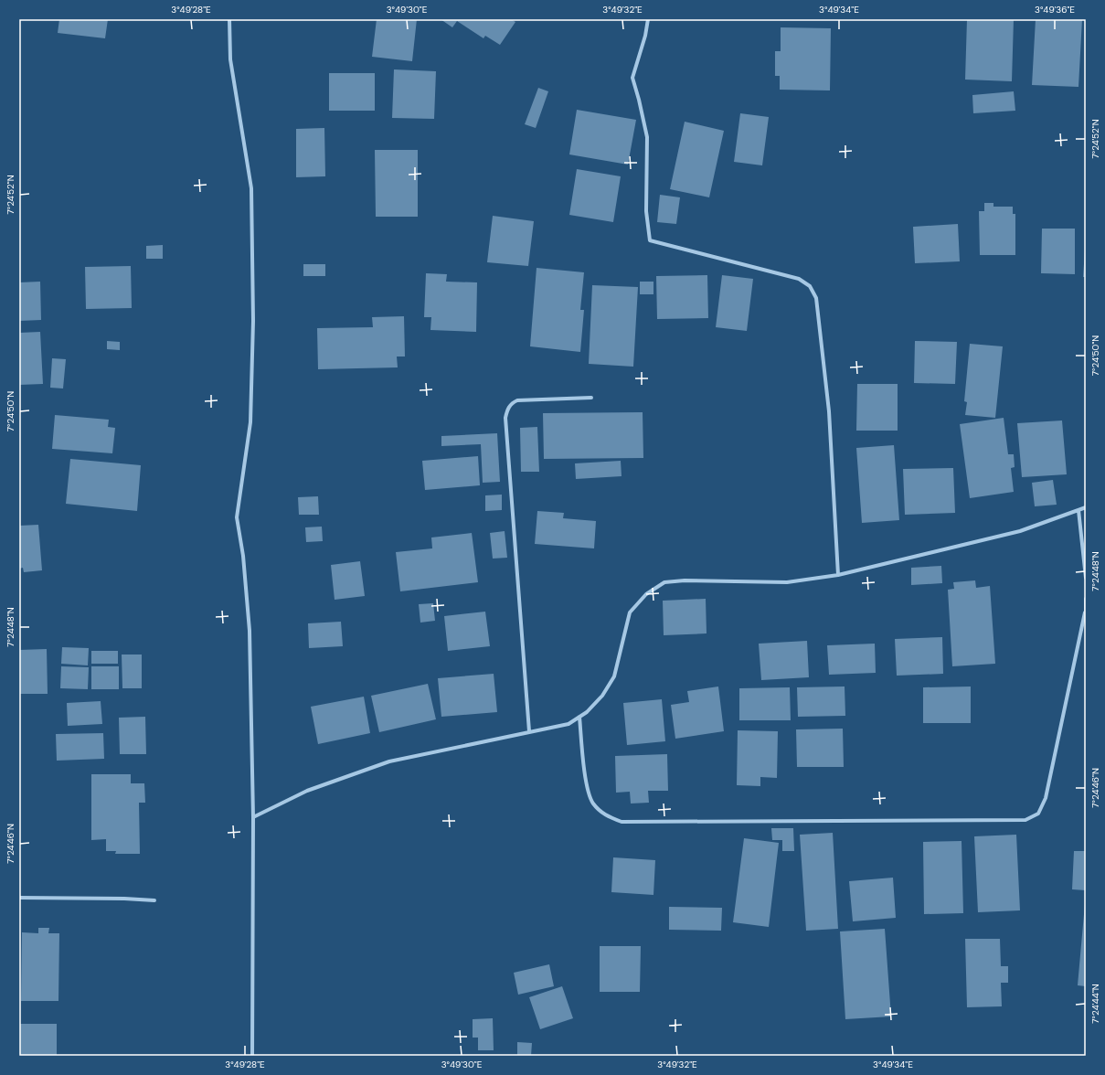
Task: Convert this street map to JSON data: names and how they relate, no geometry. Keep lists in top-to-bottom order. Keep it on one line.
{"coordinates":["3°49'28\"E","3°49'30\"E","3°49'32\"E","3°49'34\"E","3°49'36\"E","7°24'52\"N","7°24'50\"N","7°24'48\"N","7°24'46\"N","7°24'44\"N"]}
